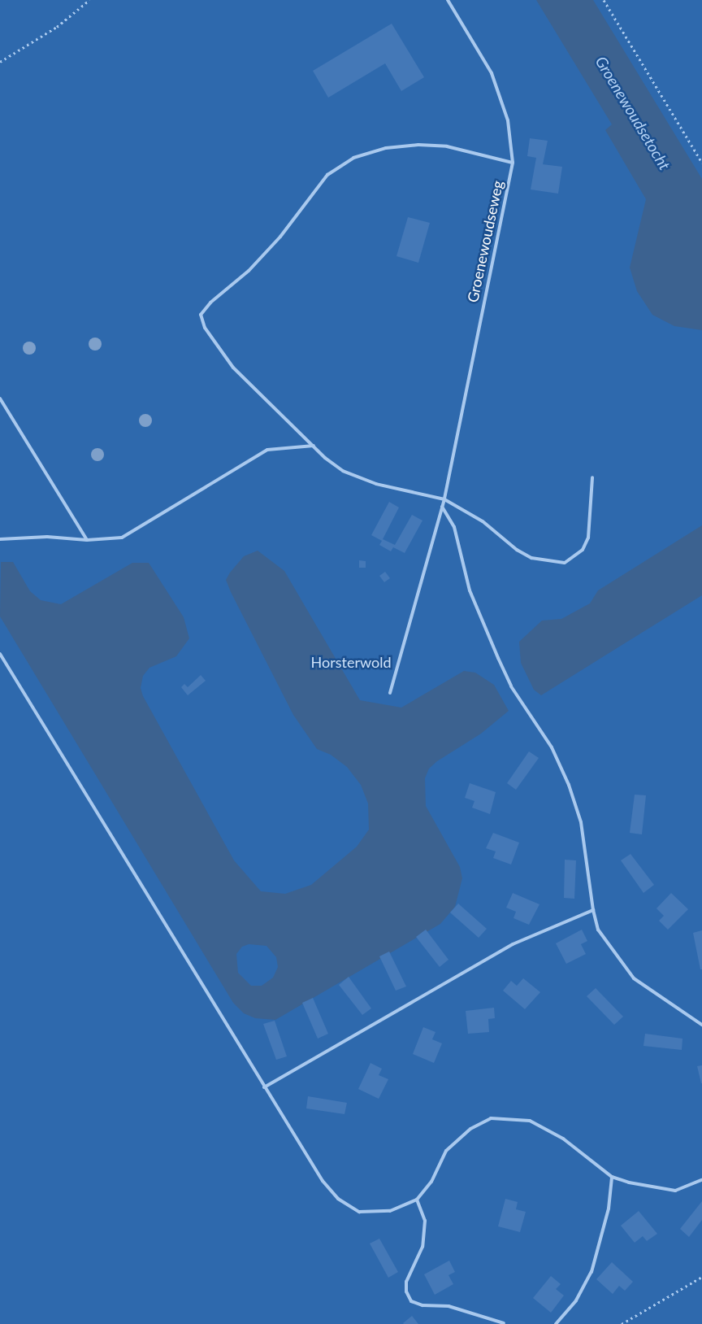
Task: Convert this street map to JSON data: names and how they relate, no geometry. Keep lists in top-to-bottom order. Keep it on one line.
{"streets":{"lane":["Groenewoudseweg"]},"water":["Groenewoudsetocht"],"parks":["Horsterwold"]}
